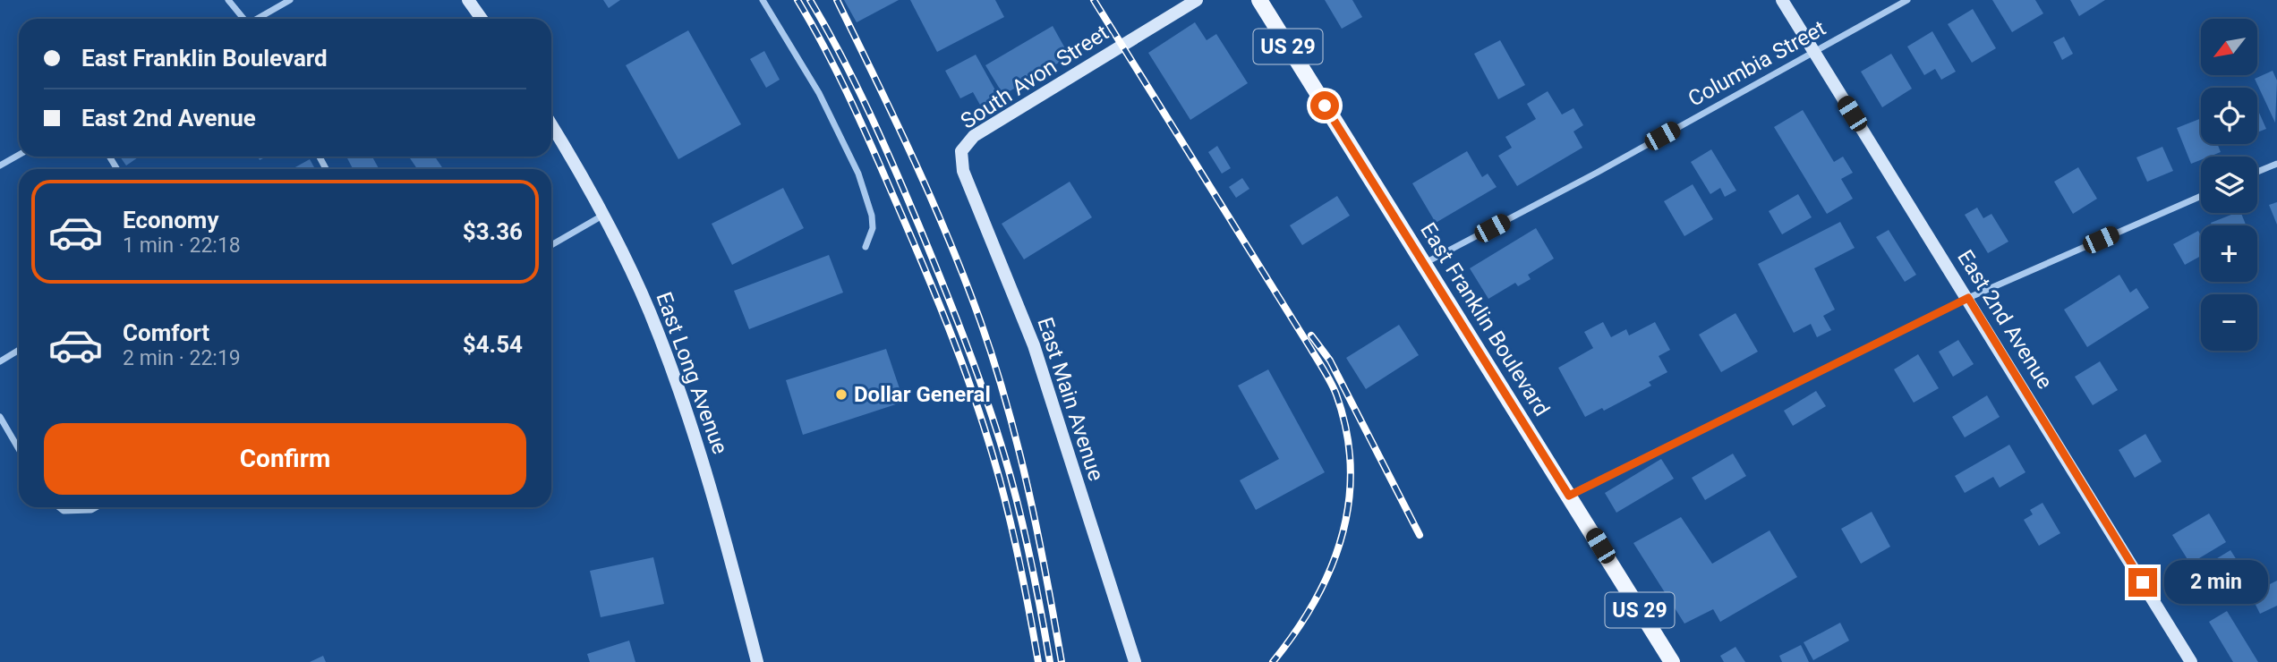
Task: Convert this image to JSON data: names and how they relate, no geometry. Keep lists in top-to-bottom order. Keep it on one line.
{"streets":{"main road":["US 29","East Franklin Boulevard"],"street":["Columbia Street","South Avon Street","East 2nd Avenue","East Long Avenue","East Main Avenue"]},"crossings":[["Columbia Street","East Franklin Boulevard"],["Columbia Street","East 2nd Avenue"],["South Avon Street","East Main Avenue"]],"places":["Dollar General"],"north":"bottom left","page":{"map_buttons":["+","−"],"banner":["East Franklin Boulevard","East 2nd Avenue"],"list":[{"name":"Economy","note":"1 min · 22:18","value":"$3.36"},{"name":"Comfort","note":"2 min · 22:19","value":"$4.54"}],"buttons":"Confirm","bubble":"2 min"}}
